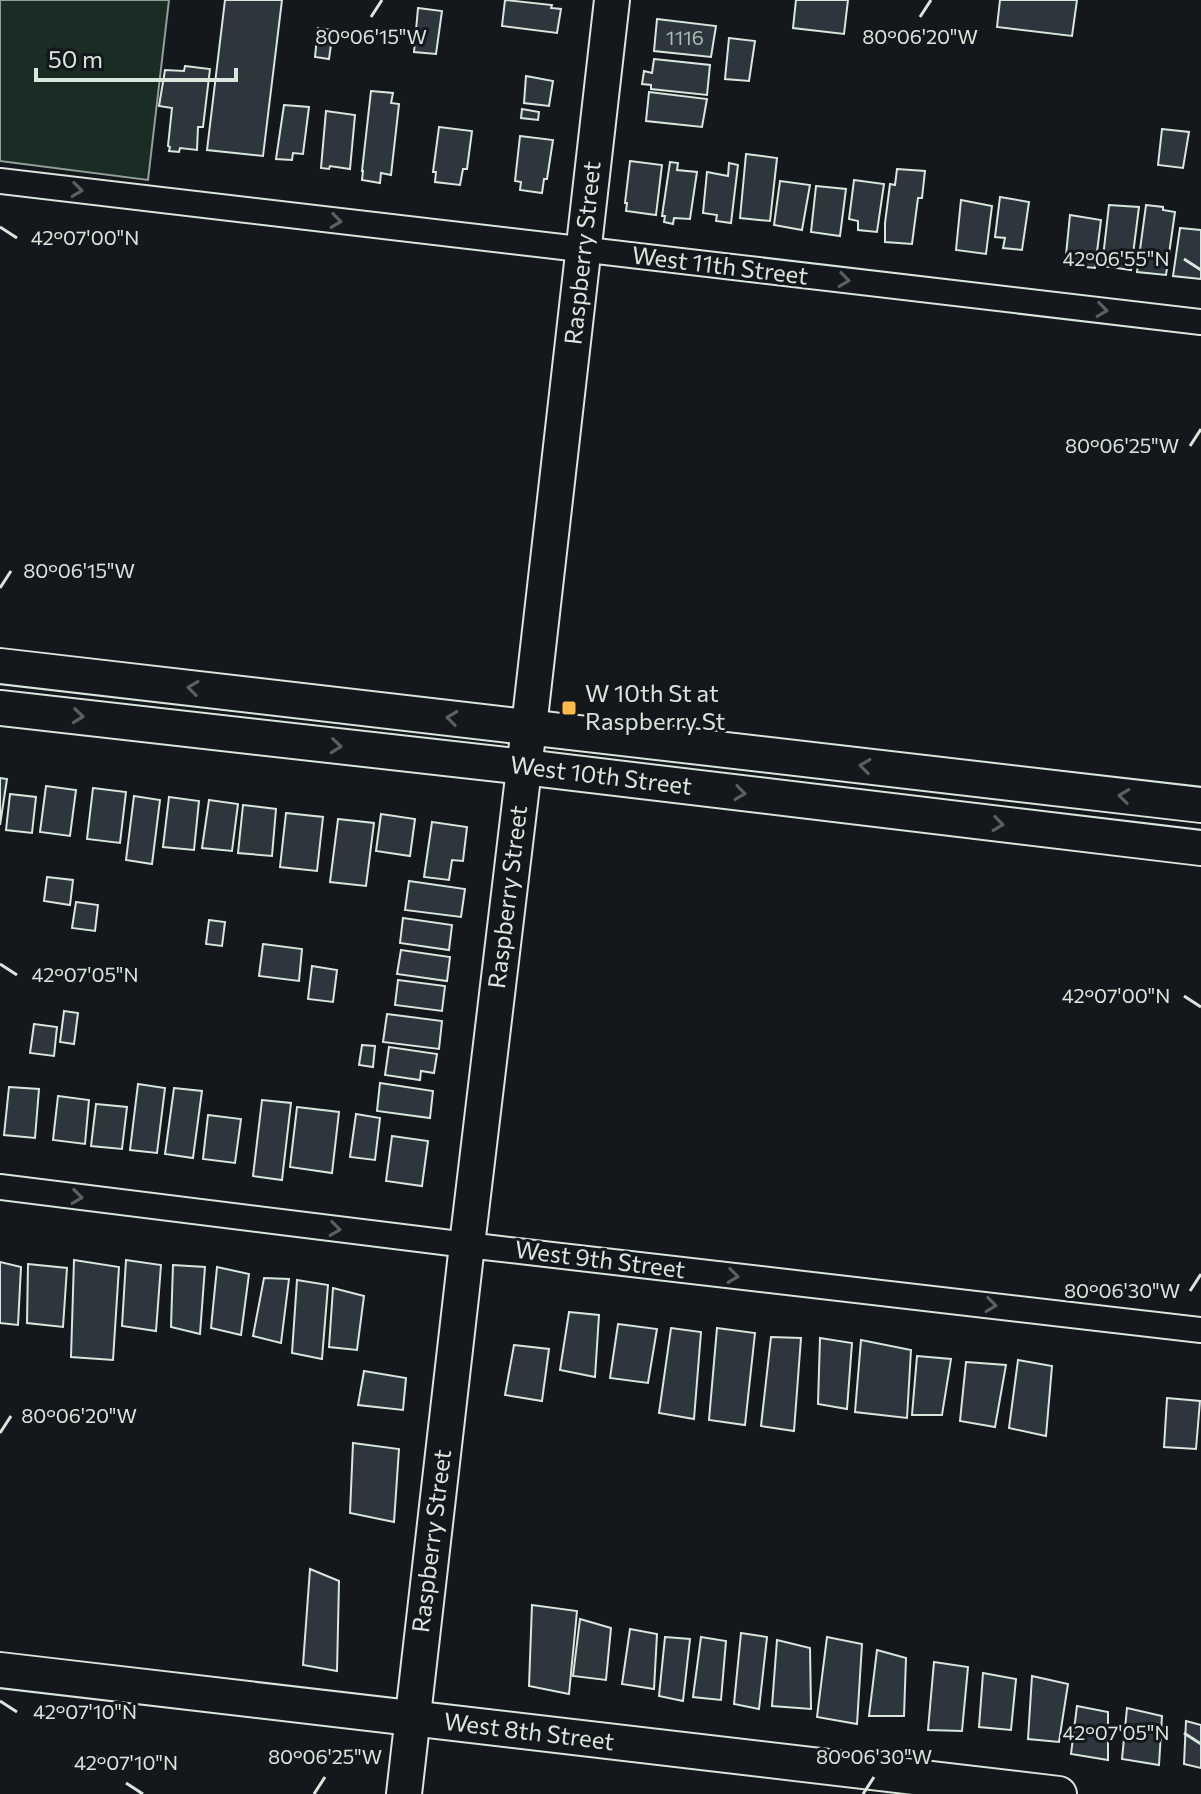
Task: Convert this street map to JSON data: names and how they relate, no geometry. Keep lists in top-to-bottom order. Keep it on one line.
{"streets":{"street":["Raspberry Street","West 11th Street","West 10th Street","West 9th Street","West 8th Street"]},"crossings":[["Raspberry Street","West 11th Street"],["Raspberry Street","West 10th Street"],["Raspberry Street","West 9th Street"],["Raspberry Street","West 8th Street"]],"one_way":["West 11th Street","West 9th Street"],"places":{"transit":["W 10th St at Raspberry St"]},"house_numbers":["1116"],"scale_bar":"50 m","coordinates":["80°06'20\"W","80°06'15\"W","42°07'00\"N","42°06'55\"N","80°06'25\"W","42°07'05\"N","80°06'30\"W","42°07'10\"N"]}
